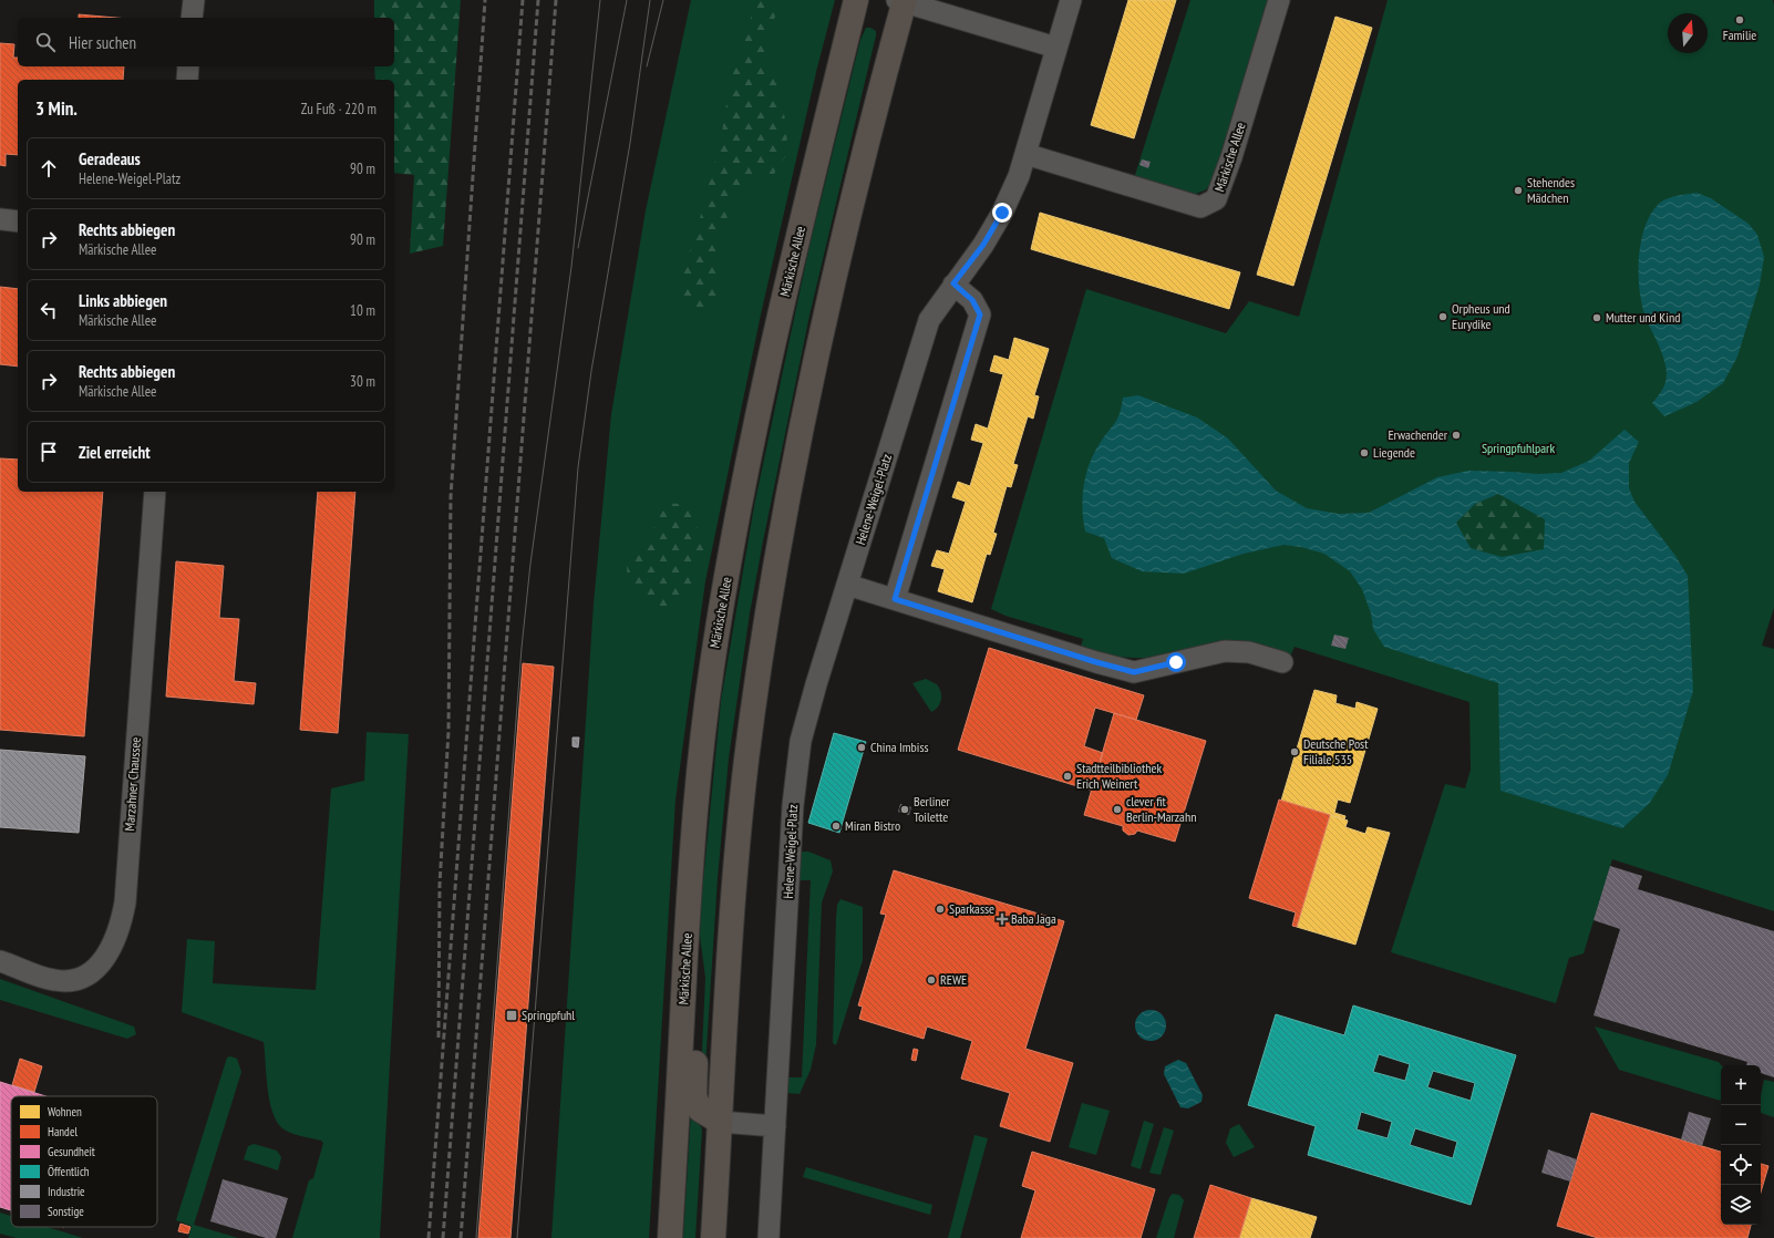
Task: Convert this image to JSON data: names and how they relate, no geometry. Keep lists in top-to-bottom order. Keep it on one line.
{"streets":{"main road":["Märkische Allee"],"street":["Helene-Weigel-Platz","Marzahner Chaussee"]},"parks":["Springpfuhlpark"],"places":{"other":["Familie","Stehendes Mädchen","Orpheus und Eurydike","Mutter und Kind","Erwachender","Liegende","China Imbiss","Deutsche Post Filiale 535","Stadtteilbibliothek Erich Weinert","Berliner Toilette","clever fit Berlin-Marzahn","Miran Bistro","Sparkasse","REWE"],"health":["Baba Jaga"],"transit":["Springpfuhl"]},"legend":["Wohnen","Handel","Gesundheit","Öffentlich","Industrie","Sonstige"],"north":"top","page":{"search":"Hier suchen","heading":["3 Min.","Zu Fuß · 220 m"],"list":[["Geradeaus","Helene-Weigel-Platz","90 m"],["Rechts abbiegen","Märkische Allee","90 m"],["Links abbiegen","Märkische Allee","10 m"],["Rechts abbiegen","Märkische Allee","30 m"],"Ziel erreicht"],"map_buttons":["+","−"]}}
